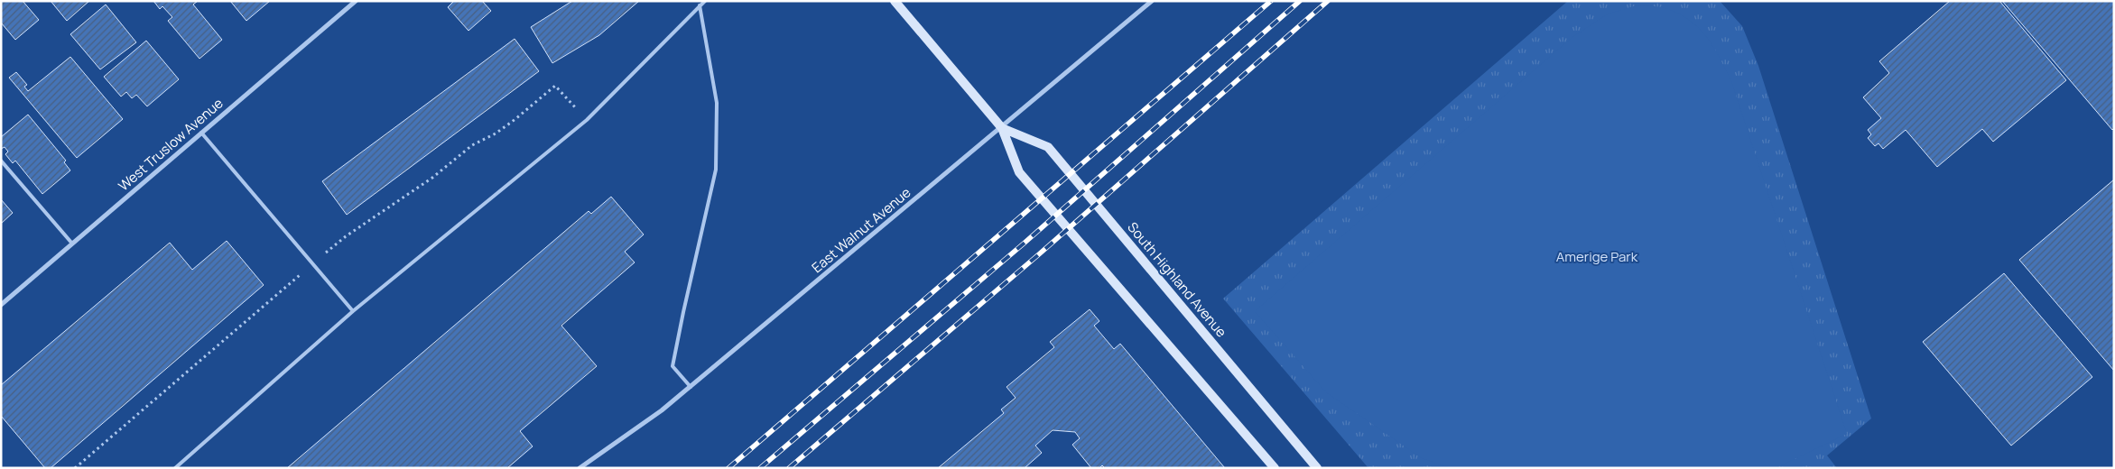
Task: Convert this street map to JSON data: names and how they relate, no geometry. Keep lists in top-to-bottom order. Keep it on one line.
{"streets":{"street":["West Truslow Avenue","East Walnut Avenue","South Highland Avenue"]},"crossings":[["East Walnut Avenue","South Highland Avenue"]],"parks":["Amerige Park"]}
